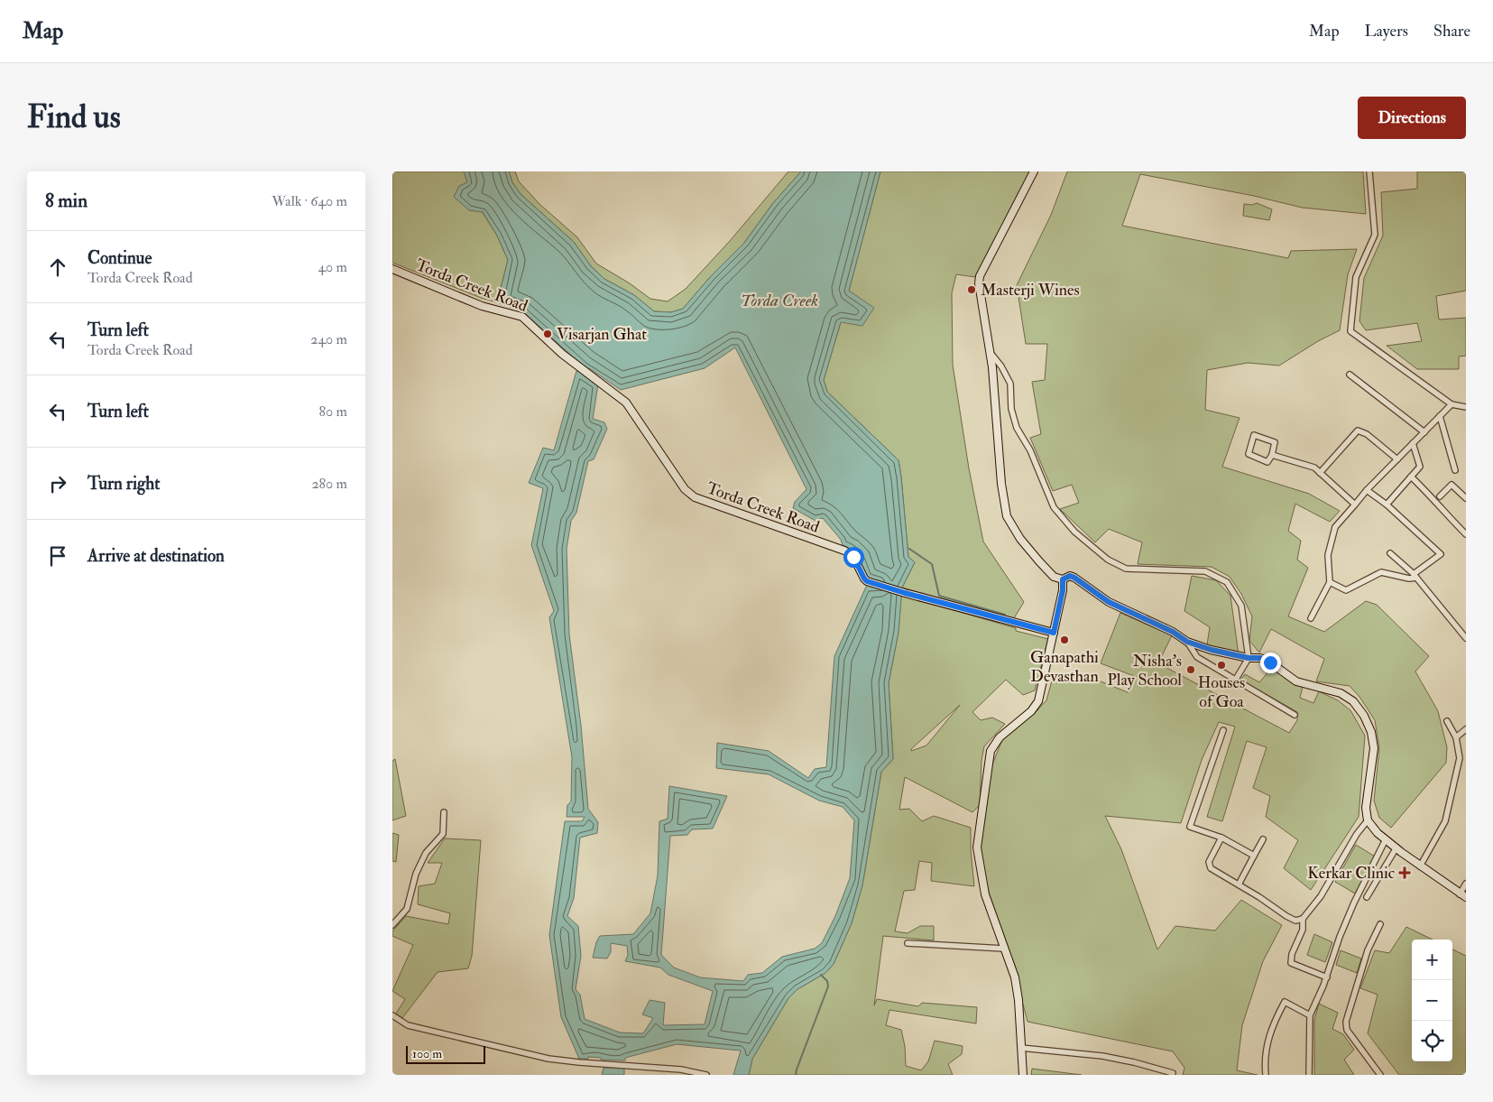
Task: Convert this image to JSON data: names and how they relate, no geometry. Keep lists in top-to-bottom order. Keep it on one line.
{"streets":{"street":["Torda Creek Road"]},"water":["Torda Creek"],"places":{"other":["Masterji Wines","Visarjan Ghat","Ganapathi Devasthan","Houses of Goa","Nisha's Play School"],"health":["Kerkar Clinic"]},"scale_bar":"100 m","page":{"header":"Map","nav":["Map","Layers","Share"],"buttons":"Directions","title":"Find us","heading":["8 min","Walk · 640 m"],"list":[["Continue","Torda Creek Road","40 m"],["Turn left","Torda Creek Road","240 m"],["Turn left","80 m"],["Turn right","280 m"],"Arrive at destination"],"map_buttons":["+","−"],"scale":"100 m"}}
